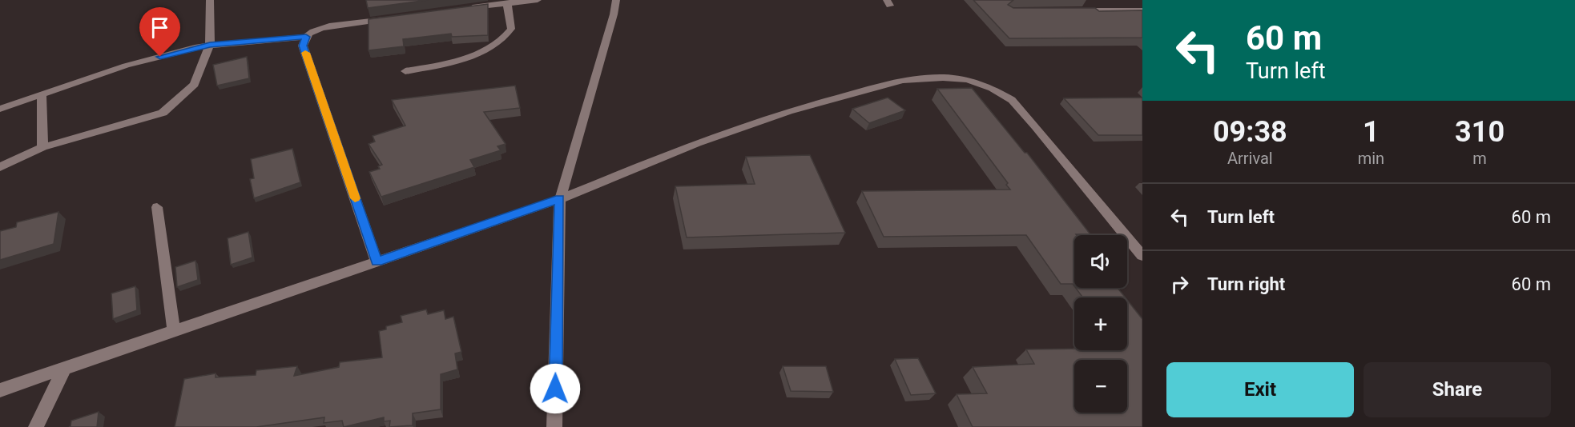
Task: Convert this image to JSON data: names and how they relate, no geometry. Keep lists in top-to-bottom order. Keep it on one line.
{"page":{"turn":["60 m","Turn left"],"eta":["09:38","Arrival","1","min","310","m"],"list":[{"name":"Turn left","value":"60 m"},{"name":"Turn right","value":"60 m"}],"map_buttons":["+","−"],"buttons":["Exit","Share"]}}
